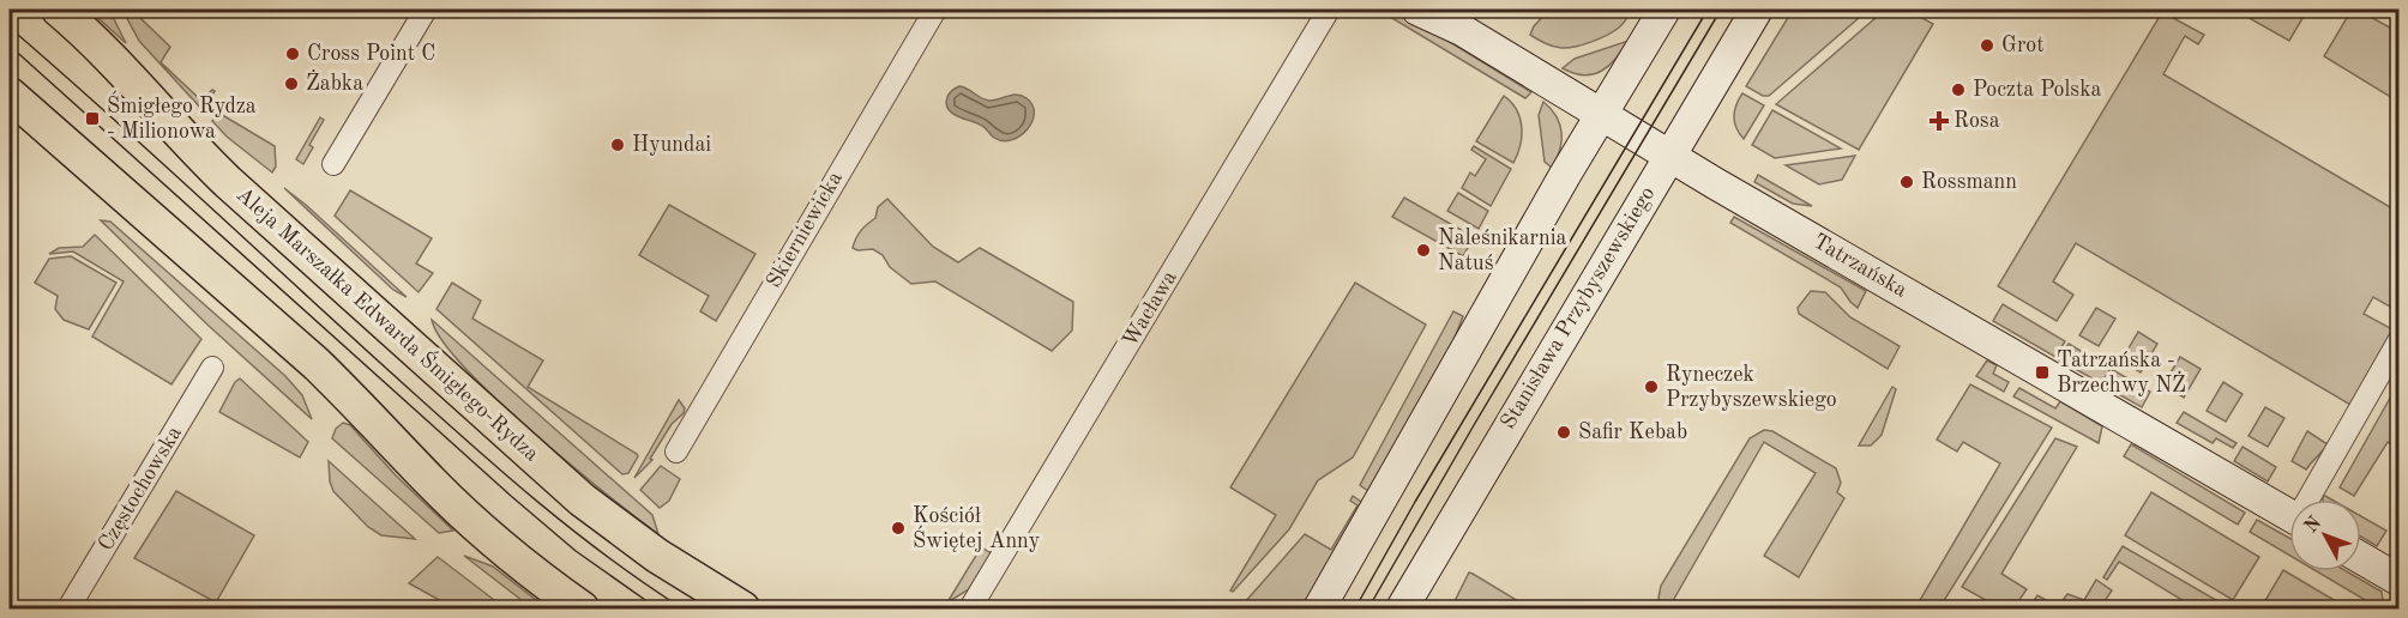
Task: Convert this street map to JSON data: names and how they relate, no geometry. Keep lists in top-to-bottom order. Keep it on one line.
{"streets":{"main road":["Tatrzańska","Stanisława Przybyszewskiego","Aleja Marszałka Edwarda Śmigłego-Rydza"],"street":["Skierniewicka","Wacława","Częstochowska"]},"crossings":[["Tatrzańska","Stanisława Przybyszewskiego"]],"places":{"other":["Grot","Cross Point C","Żabka","Poczta Polska","Hyundai","Rossmann","Naleśnikarnia Natuś","Ryneczek Przybyszewskiego","Safir Kebab","Kościół Świętej Anny"],"transit":["Śmigłego Rydza - Milionowa","Tatrzańska - Brzechwy NŻ"],"health":["Rosa"]},"north":"top left"}
